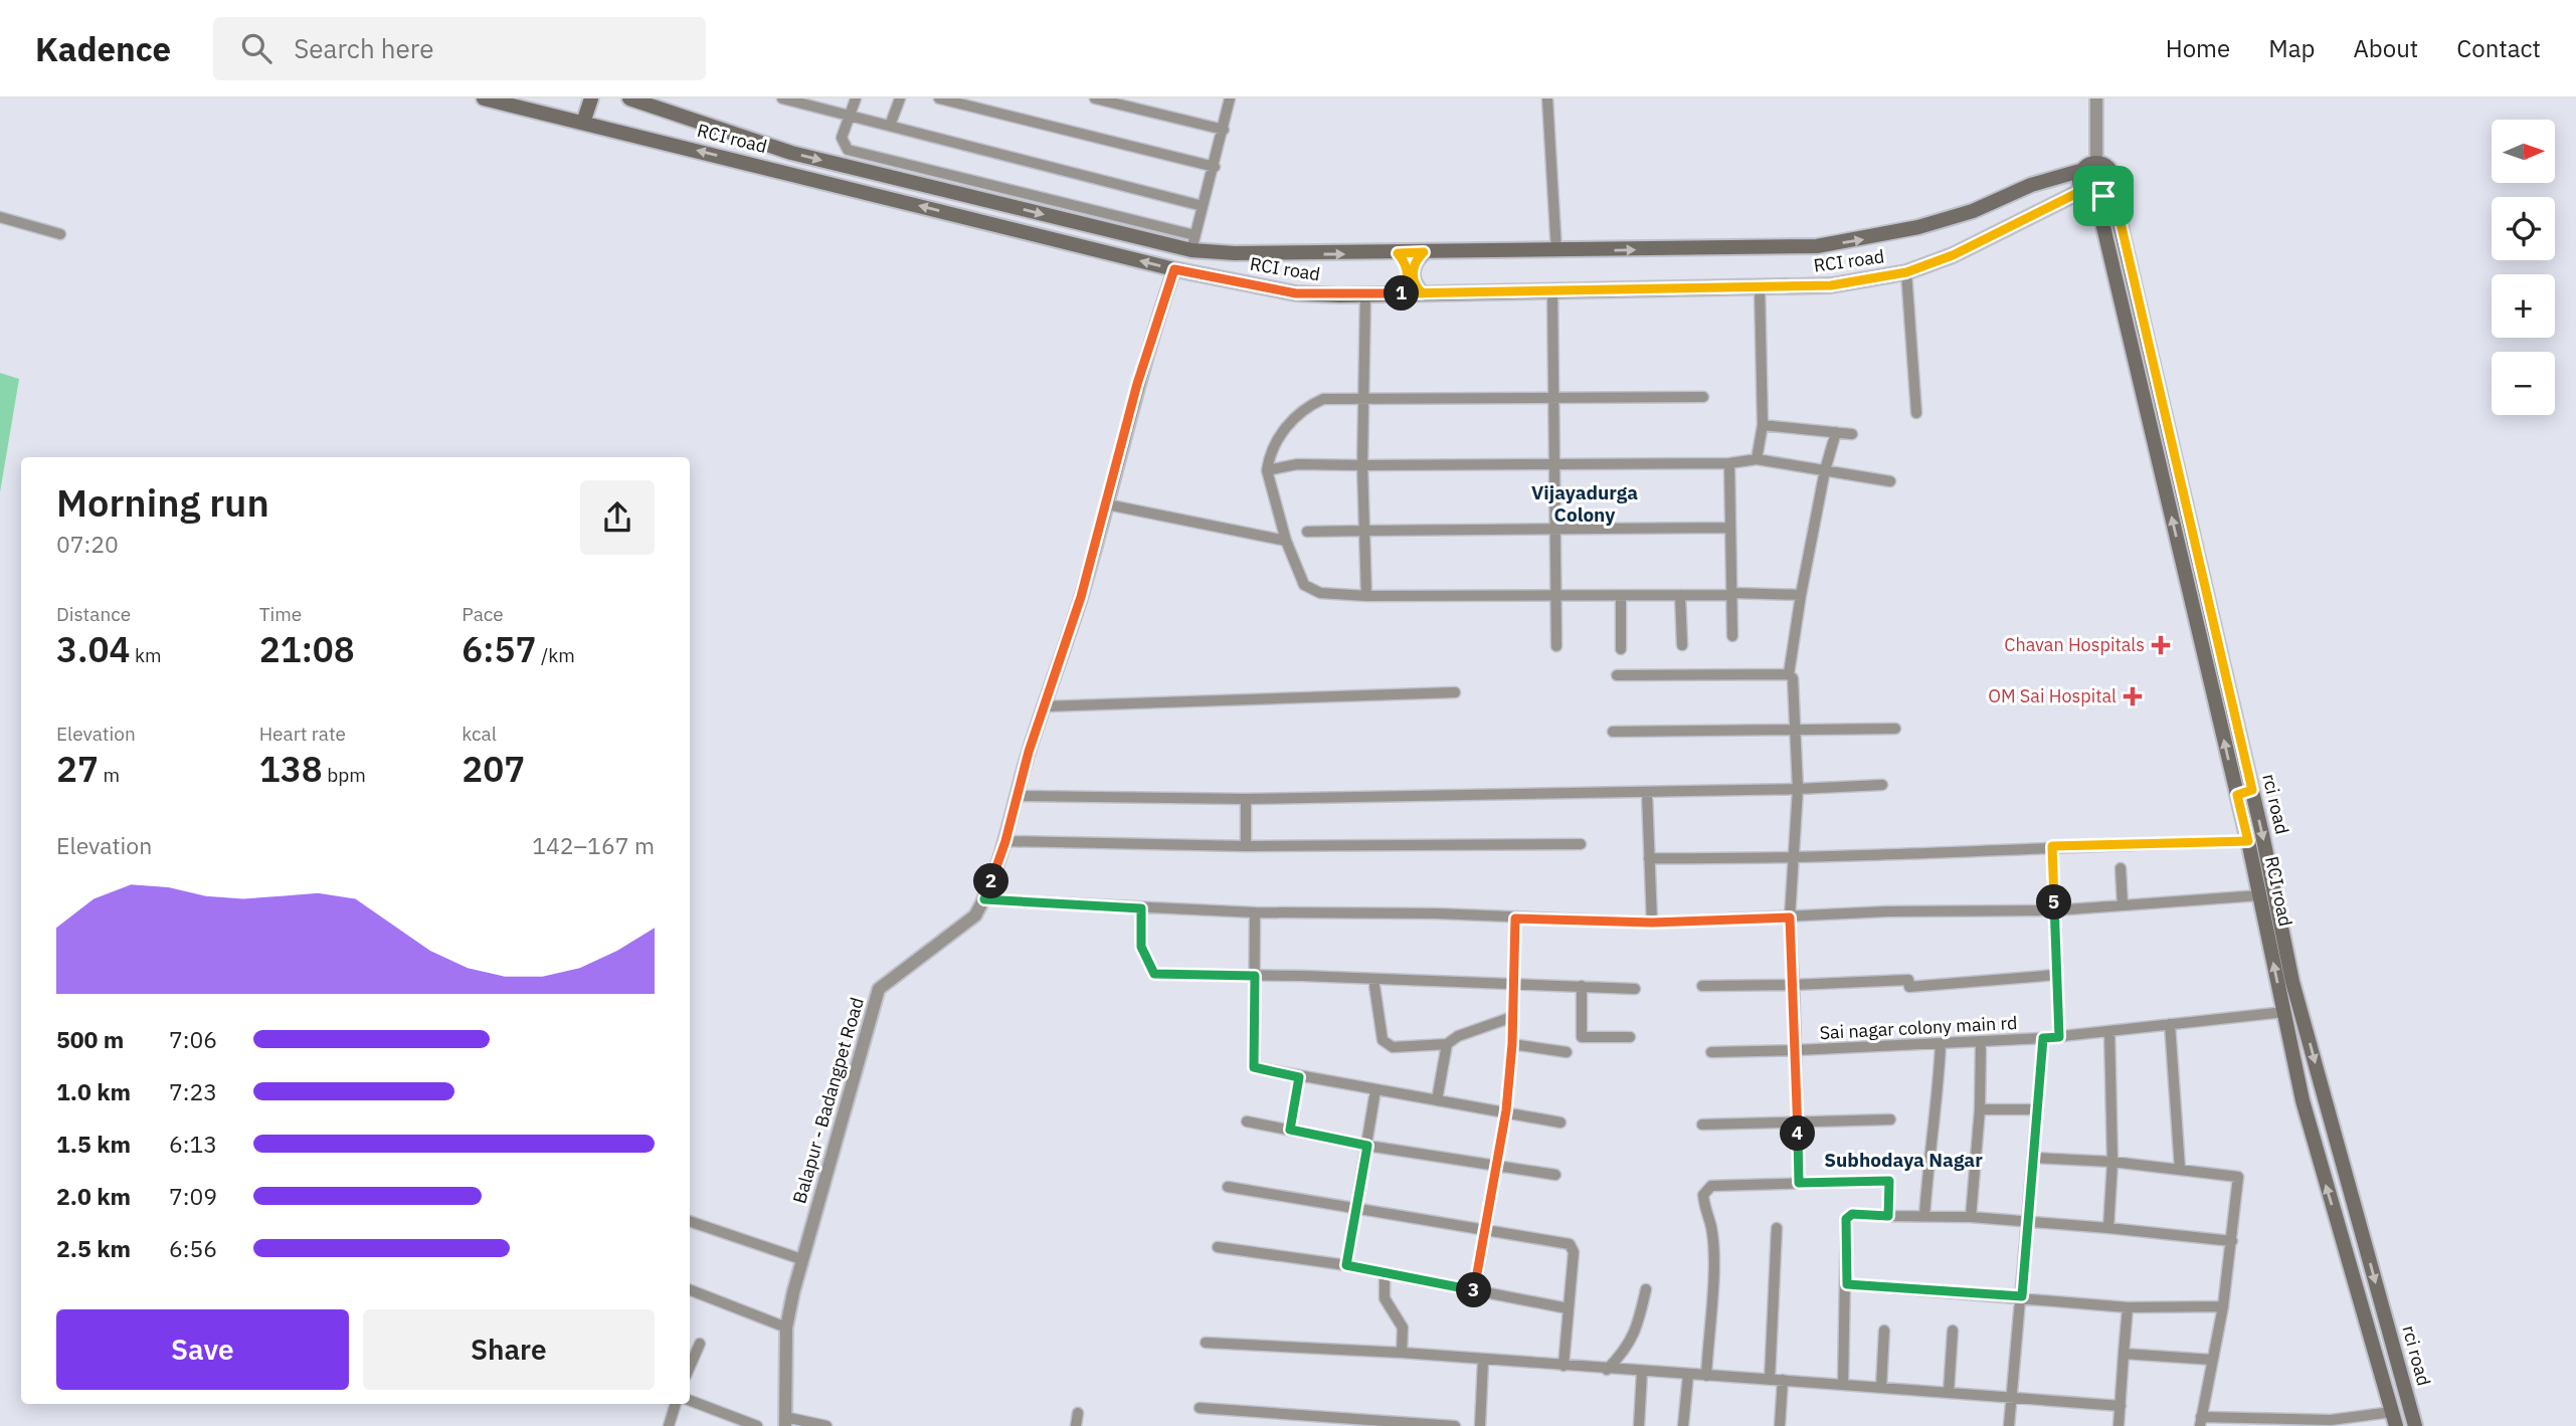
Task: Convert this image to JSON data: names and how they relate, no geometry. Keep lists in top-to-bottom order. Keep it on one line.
{"streets":{"main road":["RCI road","rci road"],"street":["Sai nagar colony main rd","Balapur - Badangpet Road"]},"crossings":[["RCI road","rci road"],["RCI road","Sai nagar colony main rd"],["RCI road","Balapur - Badangpet Road"]],"one_way":["RCI road","rci road"],"districts":["Vijayadurga Colony","Subhodaya Nagar"],"places":{"health":["Chavan Hospitals","OM Sai Hospital"]},"north":"right","page":{"header":"Kadence","search":"Search here","nav":["Home","Map","About","Contact"],"map_buttons":["+","−"],"pins":["1","2","5","4","3"],"heading":["Morning run","07:20"],"stats":[["Distance","3.04 km"],["Time","21:08"],["Pace","6:57 /km"],["Elevation","27 m"],["Heart rate","138 bpm"],["kcal","207"]],"chart":["Elevation","142–167 m"],"list":[{"name":"500 m","note":"7:06"},{"name":"1.0 km","note":"7:23"},{"name":"1.5 km","note":"6:13"},{"name":"2.0 km","note":"7:09"},{"name":"2.5 km","note":"6:56"}],"buttons":["Save","Share"]}}
